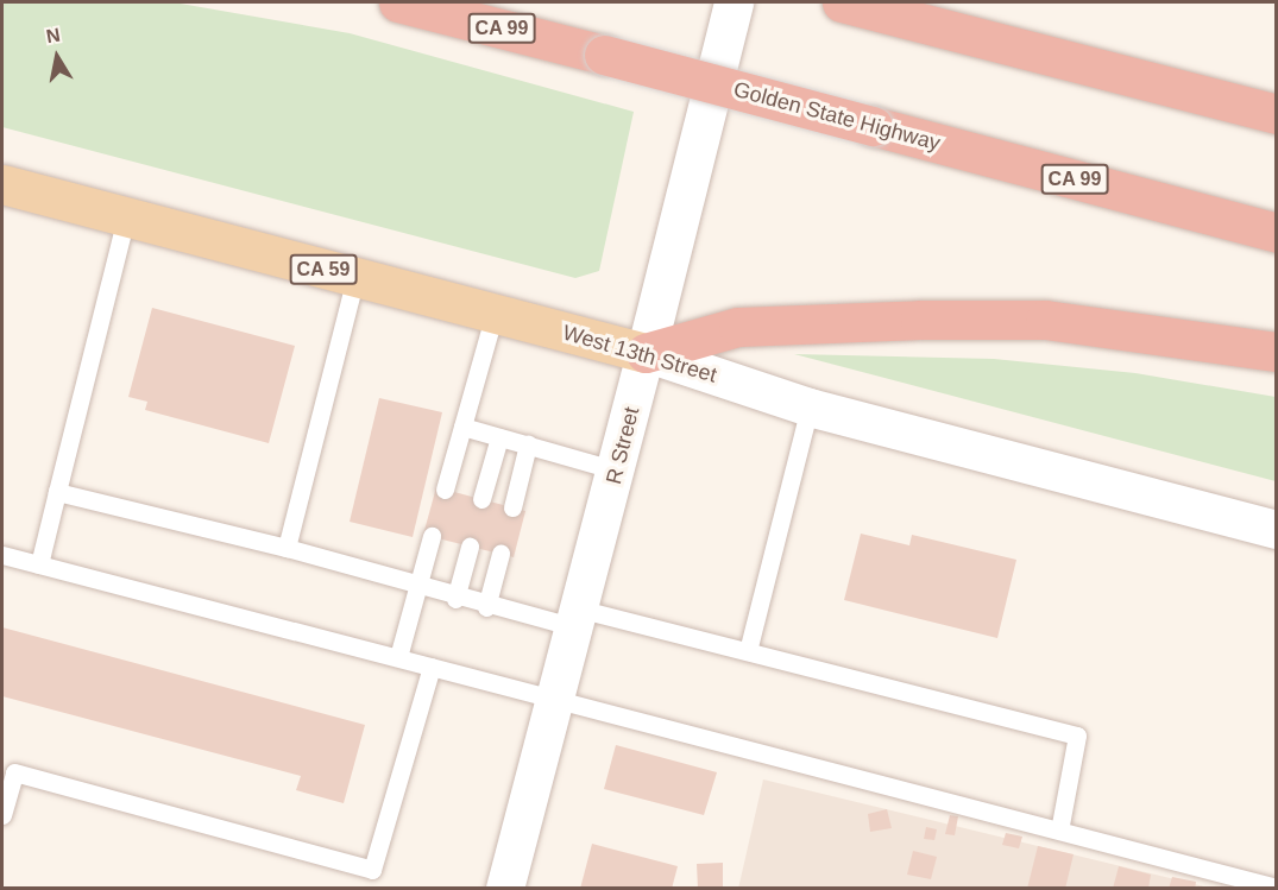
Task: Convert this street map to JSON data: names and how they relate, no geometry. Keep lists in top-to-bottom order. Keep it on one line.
{"streets":{"highway":["CA 99","Golden State Highway"],"main road":["CA 59","West 13th Street"],"street":["R Street"]},"crossings":[["West 13th Street","R Street"]],"north":"top"}
